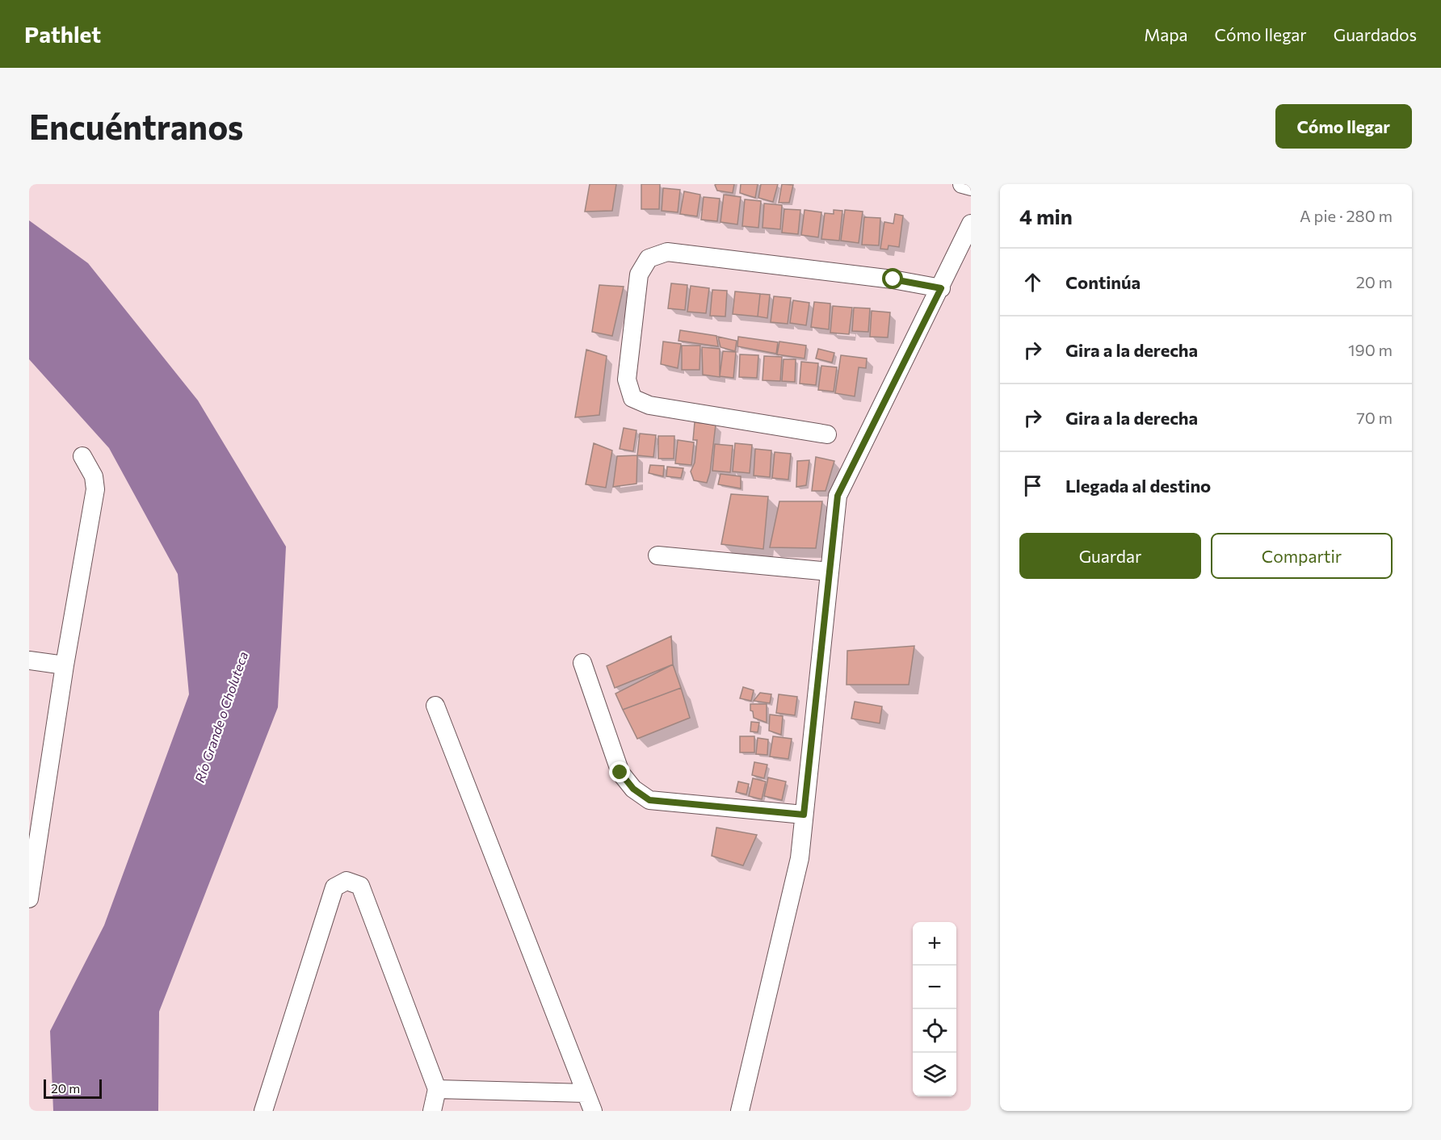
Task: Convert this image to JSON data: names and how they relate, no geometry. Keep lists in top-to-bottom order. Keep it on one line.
{"water":["Río Grande o Choluteca"],"scale_bar":"20 m","page":{"header":"Pathlet","nav":["Mapa","Cómo llegar","Guardados"],"buttons":["Cómo llegar",["Guardar","Compartir"]],"title":"Encuéntranos","heading":["4 min","A pie · 280 m"],"list":[["Continúa","20 m"],["Gira a la derecha","190 m"],["Gira a la derecha","70 m"],"Llegada al destino"],"map_buttons":["+","−"],"scale":"20 m"}}
